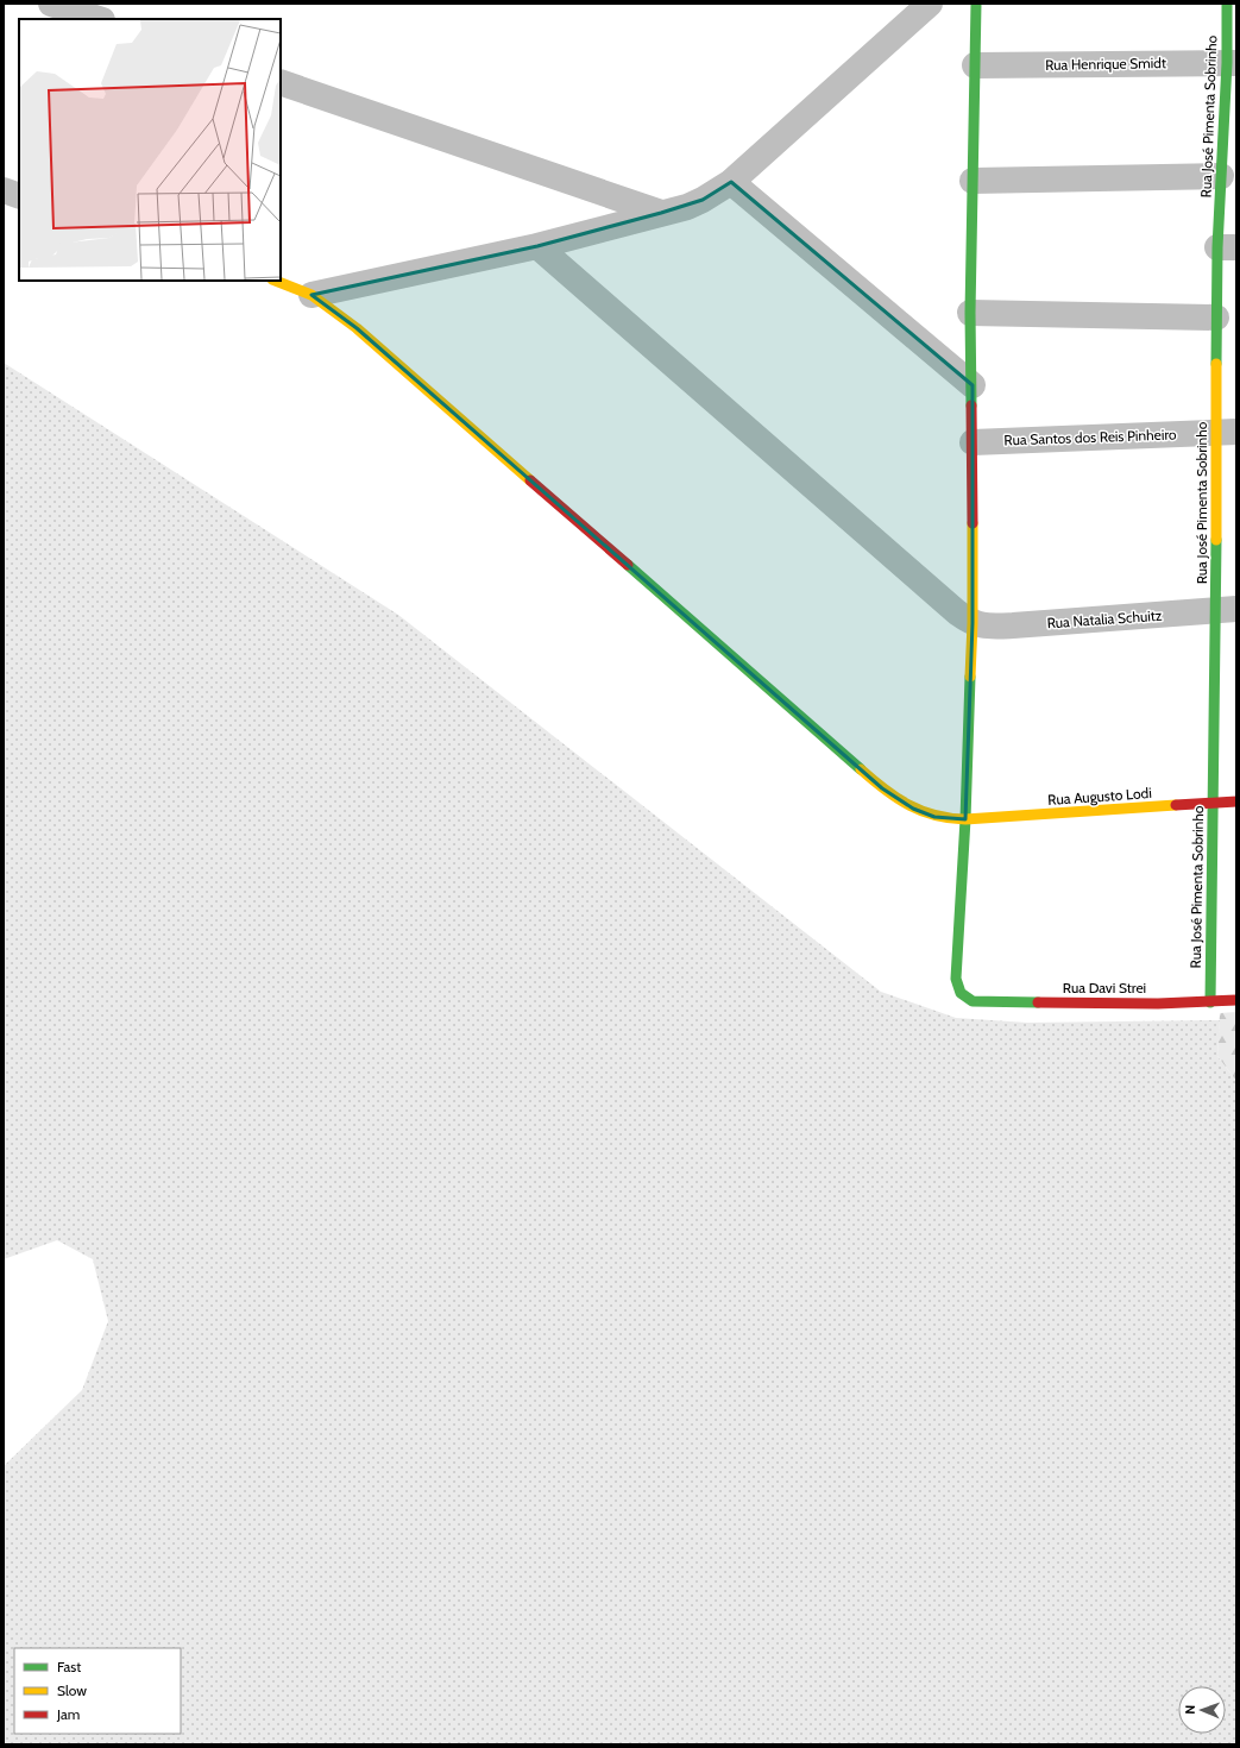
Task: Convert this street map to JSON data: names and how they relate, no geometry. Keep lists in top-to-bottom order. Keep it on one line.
{"streets":{"street":["Rua Henrique Smidt","Rua José Pimenta Sobrinho","Rua Santos dos Reis Pinheiro","Rua Natalia Schuitz","Rua Augusto Lodi","Rua Davi Strei"]},"crossings":[["Rua Henrique Smidt","Rua José Pimenta Sobrinho"],["Rua José Pimenta Sobrinho","Rua Santos dos Reis Pinheiro"],["Rua José Pimenta Sobrinho","Rua Natalia Schuitz"],["Rua José Pimenta Sobrinho","Rua Augusto Lodi"],["Rua José Pimenta Sobrinho","Rua Davi Strei"],["Rua Augusto Lodi","Rua Davi Strei"]],"legend":["Fast","Slow","Jam"],"north":"left"}
